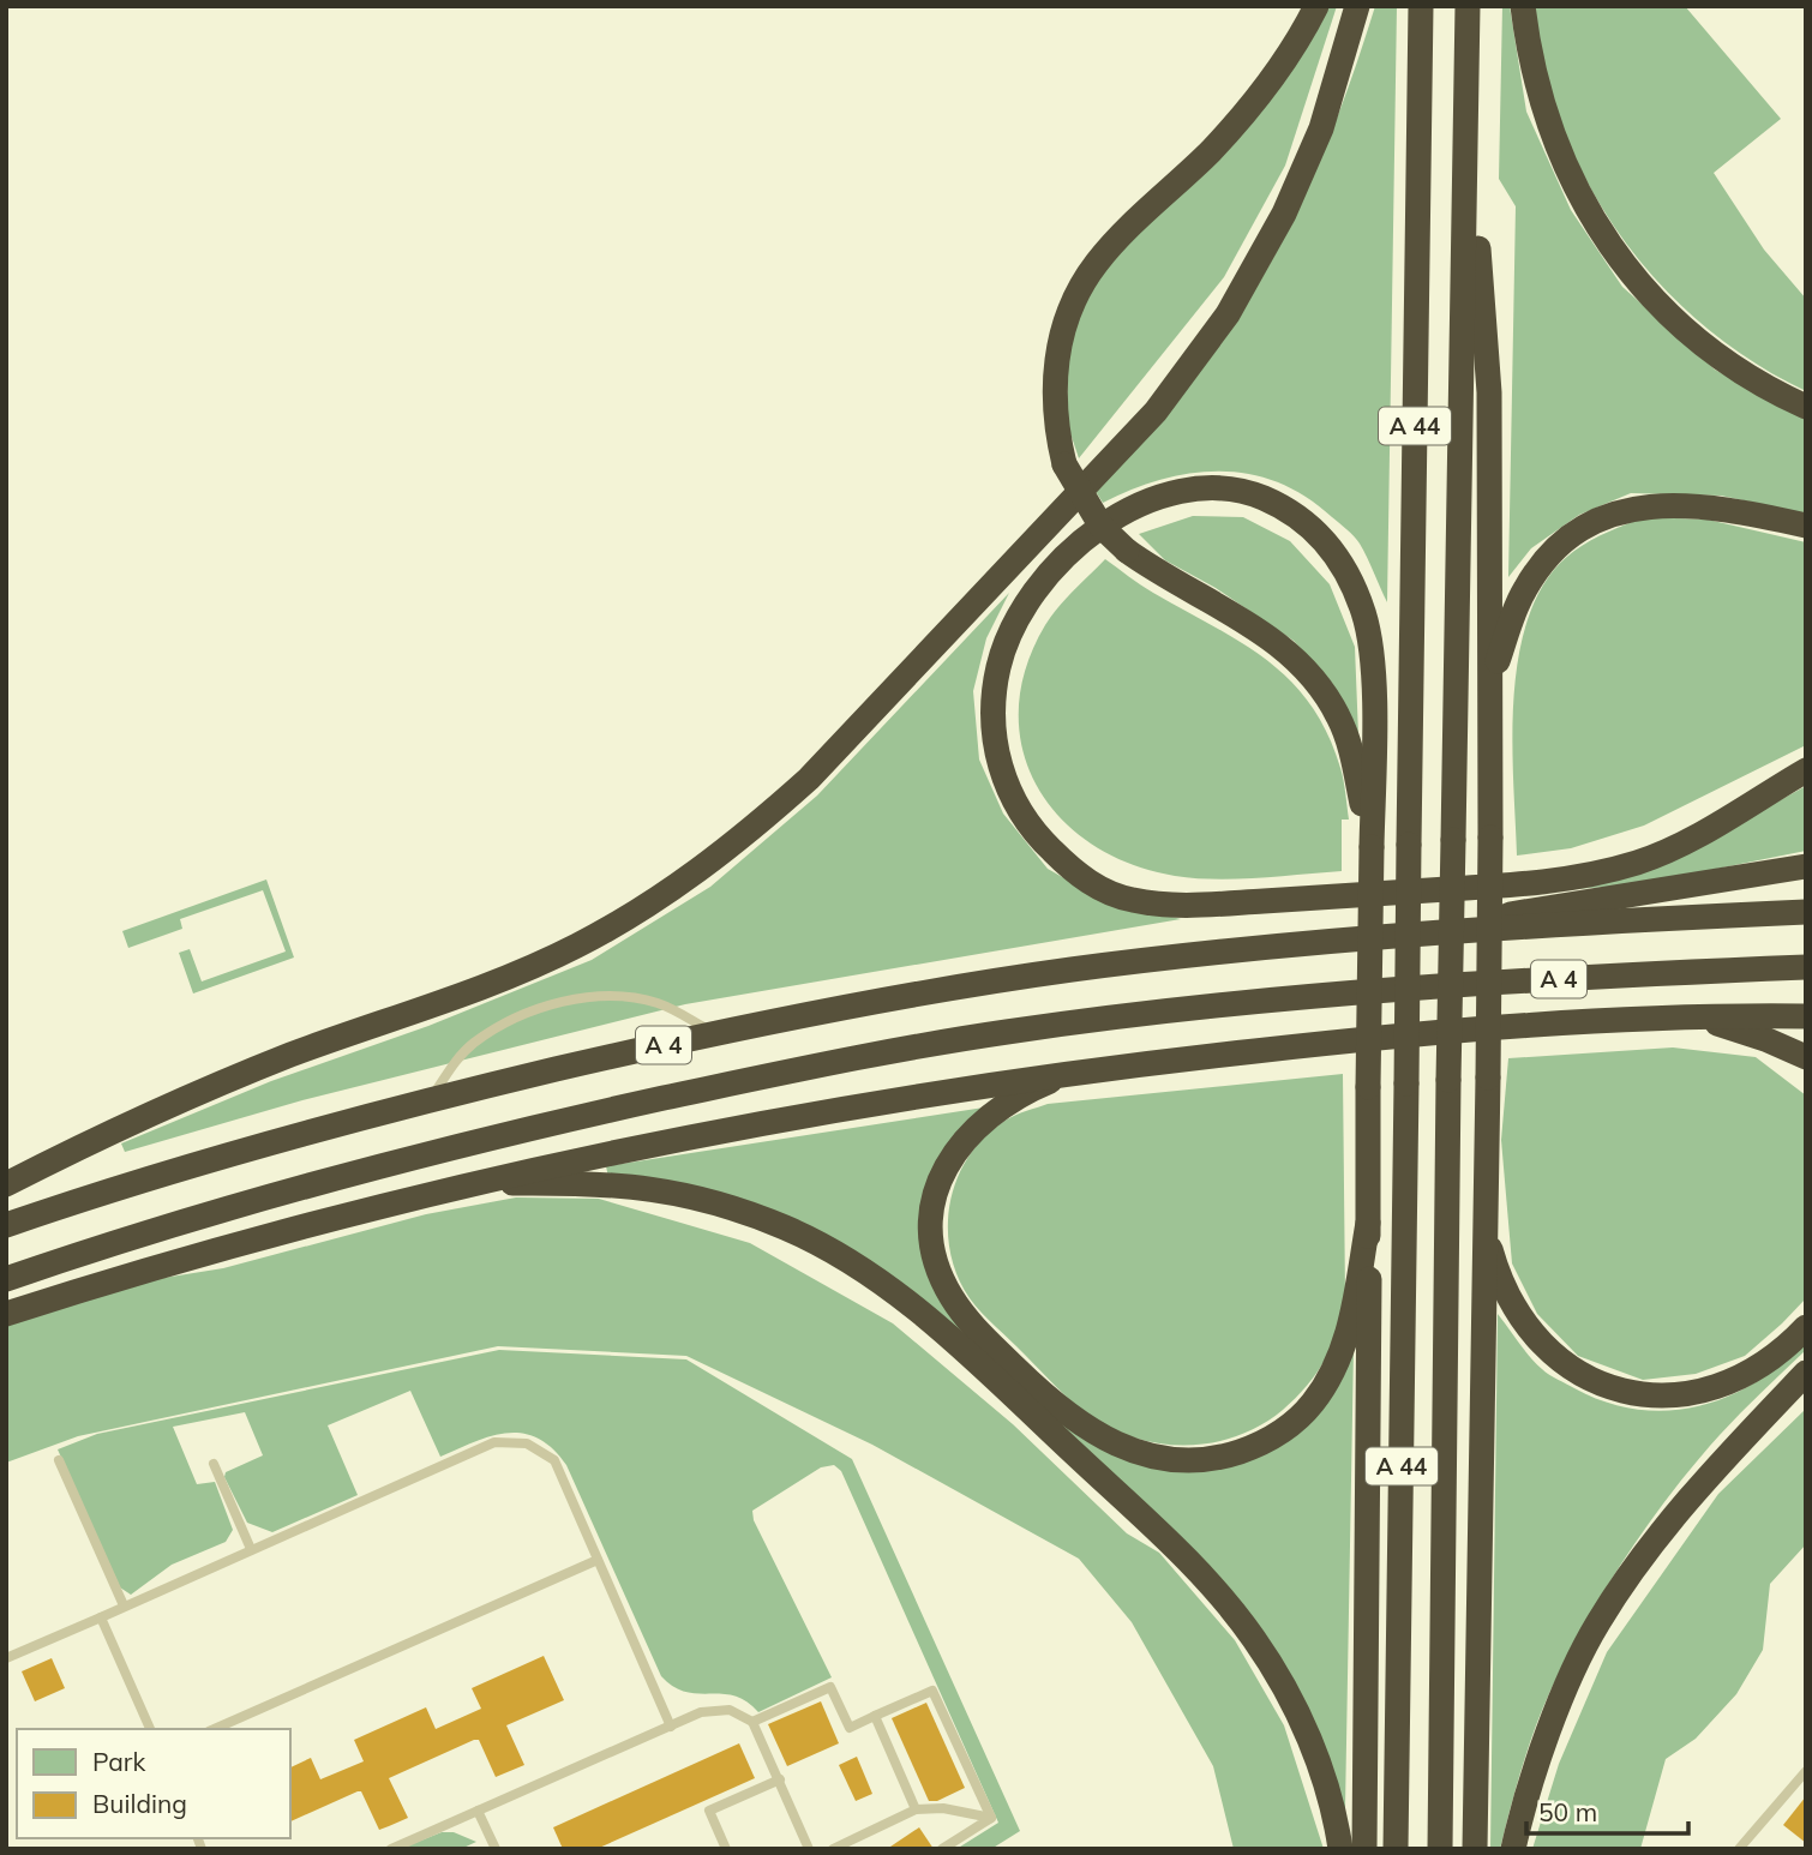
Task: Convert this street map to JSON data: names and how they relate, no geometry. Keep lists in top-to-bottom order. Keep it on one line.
{"streets":{"highway":["A 44","A 4"]},"legend":["Park","Building"],"scale_bar":"50 m"}
